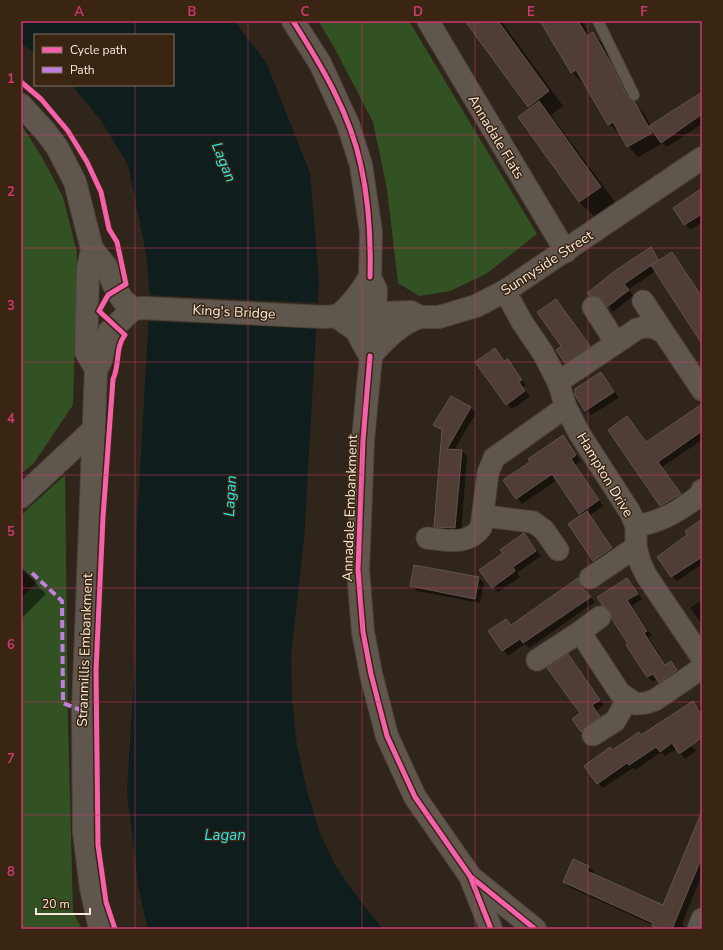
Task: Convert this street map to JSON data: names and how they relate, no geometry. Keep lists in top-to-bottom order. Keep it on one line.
{"streets":{"street":["Annadale Flats","Sunnyside Street","King's Bridge","Hampton Drive","Annadale Embankment","Stranmillis Embankment"]},"crossings":[["Annadale Flats","Sunnyside Street"],["Sunnyside Street","King's Bridge"],["Sunnyside Street","Hampton Drive"],["Sunnyside Street","Annadale Embankment"],["King's Bridge","Annadale Embankment"],["King's Bridge","Stranmillis Embankment"]],"water":["Lagan"],"legend":["Cycle path","Path"],"scale_bar":"20 m","grid":{"columns":["A","B","C","D","E","F"],"rows":["1","2","3","4","5","6","7","8"]}}
